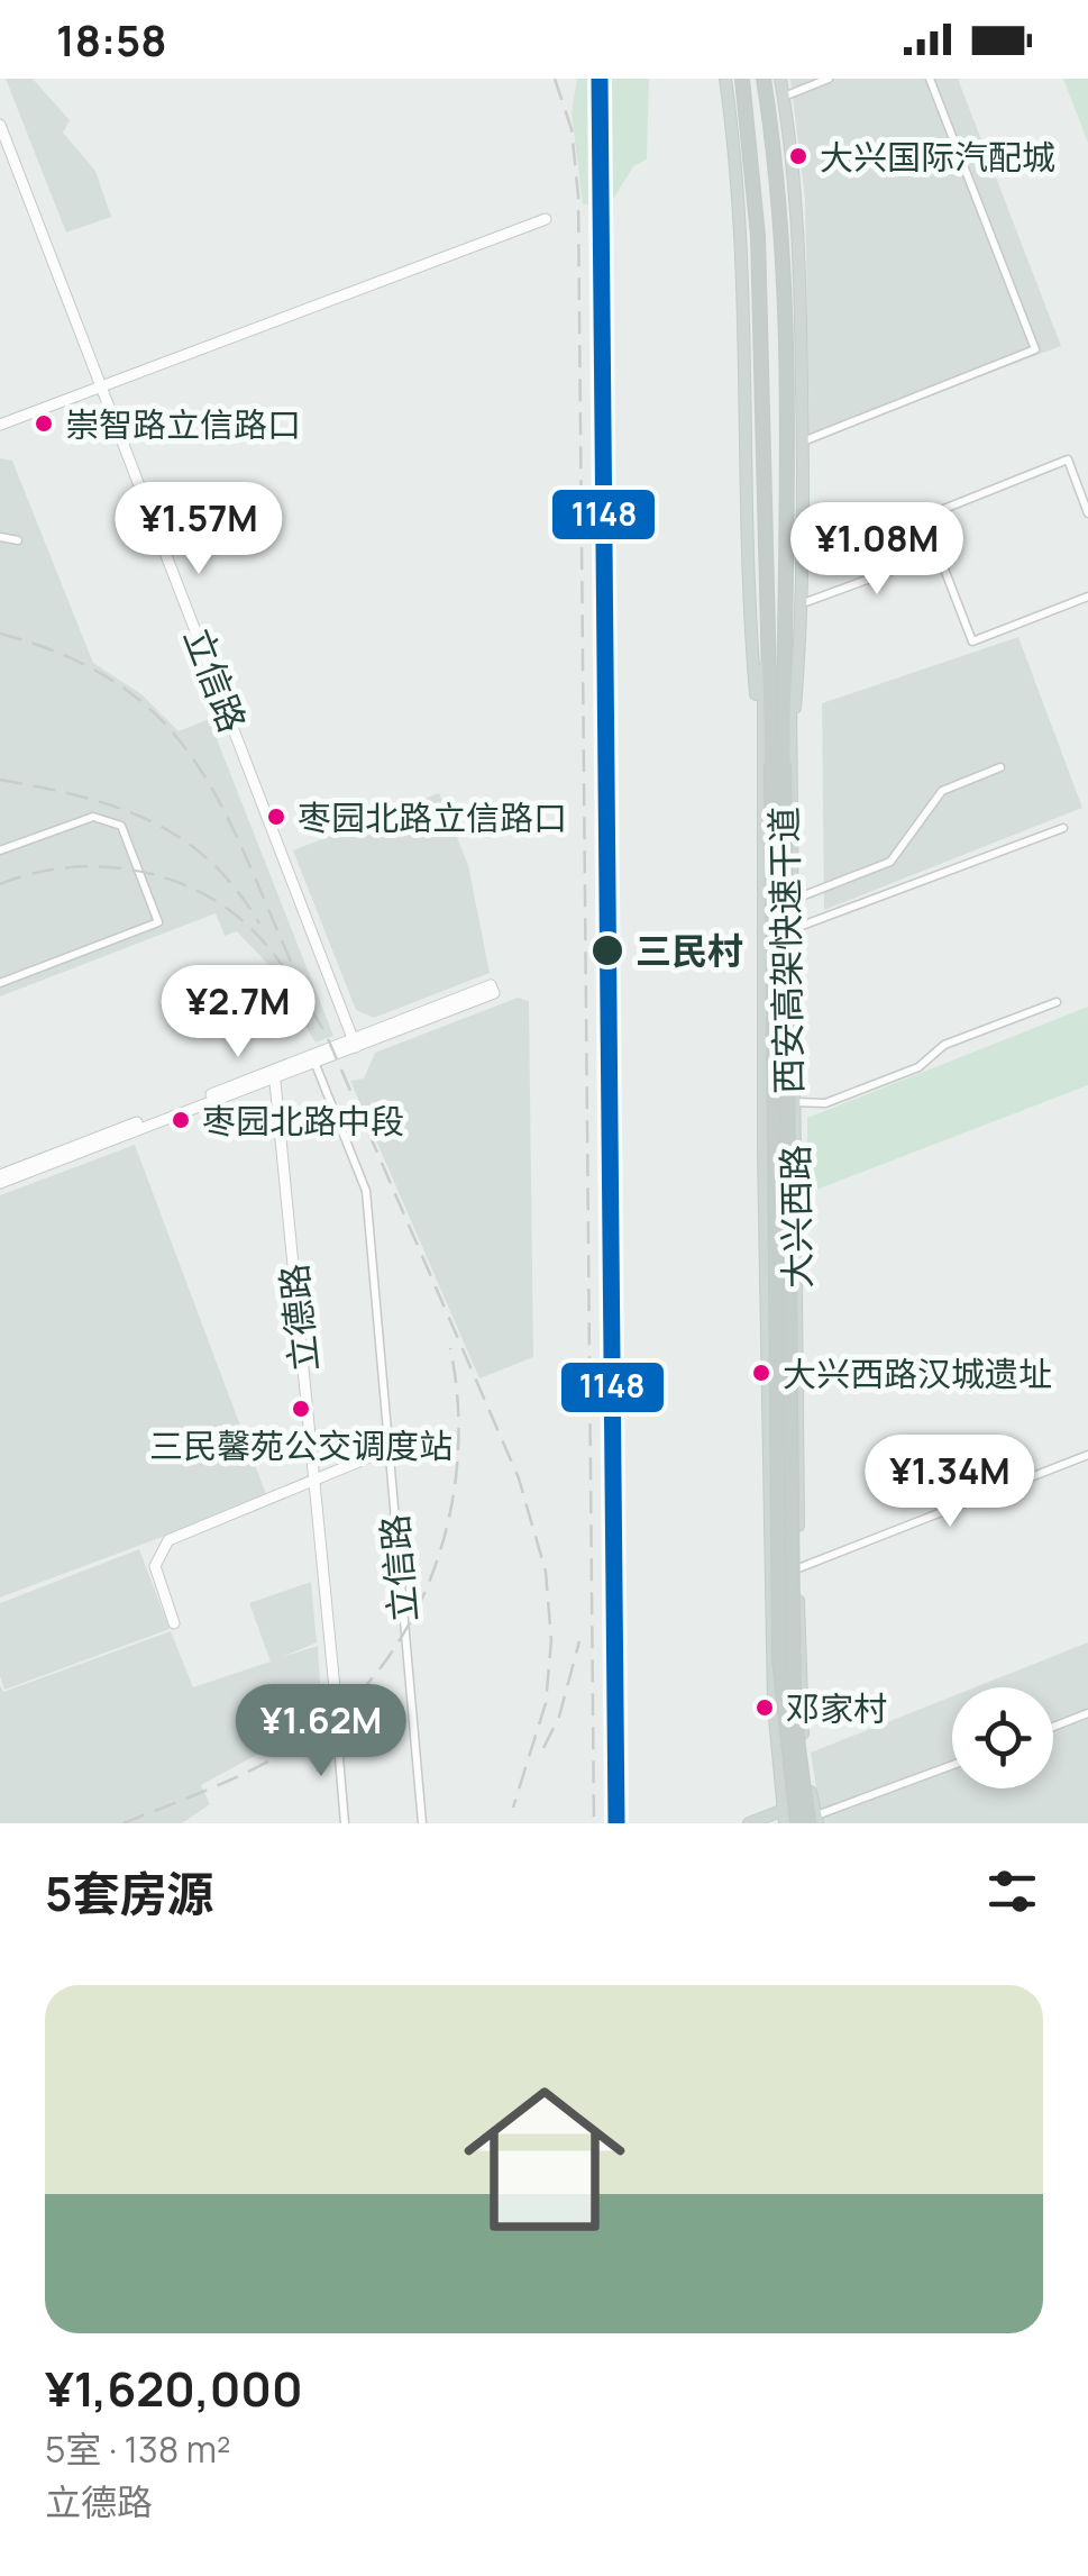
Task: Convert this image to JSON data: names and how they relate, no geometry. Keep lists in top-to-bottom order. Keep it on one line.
{"streets":{"highway":["西安高架快速干道"],"main road":["大兴西路"],"street":["立信路","立德路"]},"crossings":[["西安高架快速干道","大兴西路"]],"places":["大兴国际汽配城","崇智路立信路口","枣园北路立信路口","三民村","枣园北路中段","大兴西路汉城遗址","三民馨苑公交调度站","邓家村"],"lines":["transit line 1148"],"page":{"status":"18:58","price":["¥1.57M","¥1.08M","¥2.7M","¥1.34M","¥1.62M"],"heading":"5套房源","list":[{"name":"¥1,620,000","note":"5室 · 138 m² · 立德路"}]}}
